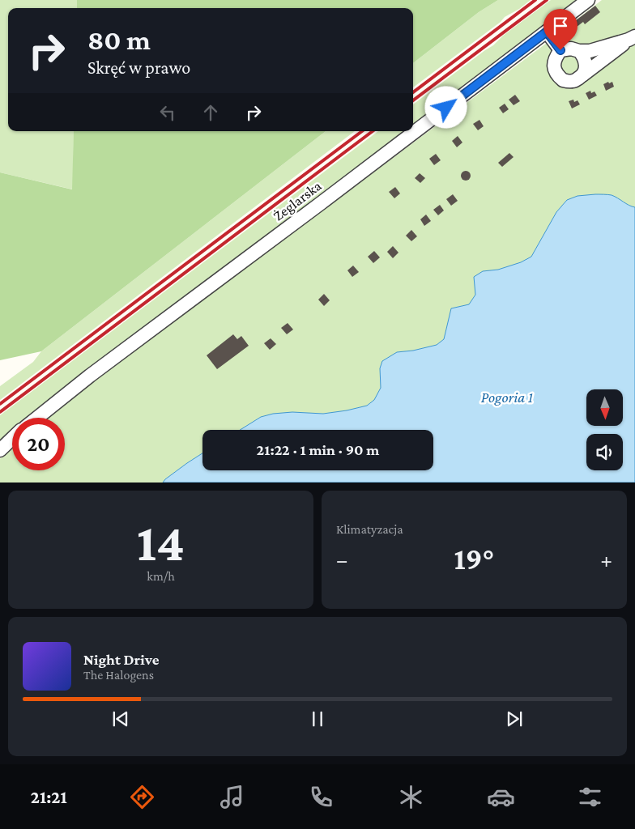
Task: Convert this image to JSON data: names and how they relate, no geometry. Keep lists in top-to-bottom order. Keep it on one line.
{"streets":{"lane":["Żeglarska"]},"water":["Pogoria 1"],"north":"bottom","page":{"turn":["80 m","Skręć w prawo"],"limit":"20","trip":"21:22 · 1 min · 90 m","tile":[["14","km/h"],"Klimatyzacja"],"heat":["−","19°","+"],"song":["Night Drive","The Halogens"],"tabs":"21:21"}}
